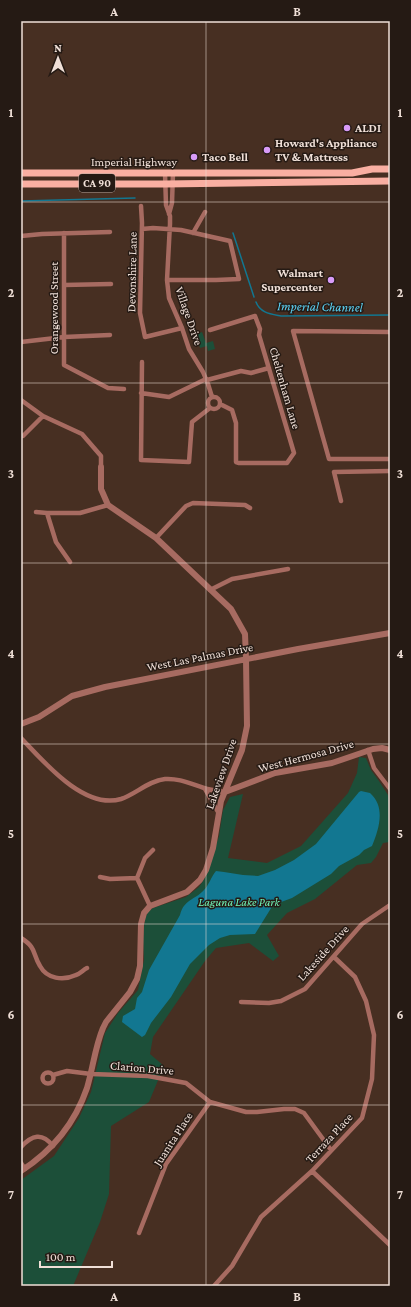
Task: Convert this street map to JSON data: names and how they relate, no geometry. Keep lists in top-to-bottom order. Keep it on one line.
{"streets":{"main road":["Imperial Highway","CA 90"],"street":["Devonshire Lane","Orangewood Street","Village Drive","Cheltenham Lane","West Las Palmas Drive","West Hermosa Drive","Lakeview Drive","Lakeside Drive","Clarion Drive","Terraza Place","Juanita Place"]},"crossings":[["Imperial Highway","Village Drive"],["Devonshire Lane","Village Drive"],["Village Drive","Cheltenham Lane"],["West Las Palmas Drive","Lakeview Drive"],["West Hermosa Drive","Lakeview Drive"],["Lakeside Drive","Terraza Place"],["Clarion Drive","Terraza Place"],["Clarion Drive","Juanita Place"]],"water":["Imperial Channel"],"parks":["Laguna Lake Park"],"places":["ALDI","Howard's Appliance TV & Mattress","Taco Bell","Walmart Supercenter"],"scale_bar":"100 m","north":"top","grid":{"columns":["A","B"],"rows":["1","2","3","4","5","6","7"]}}
